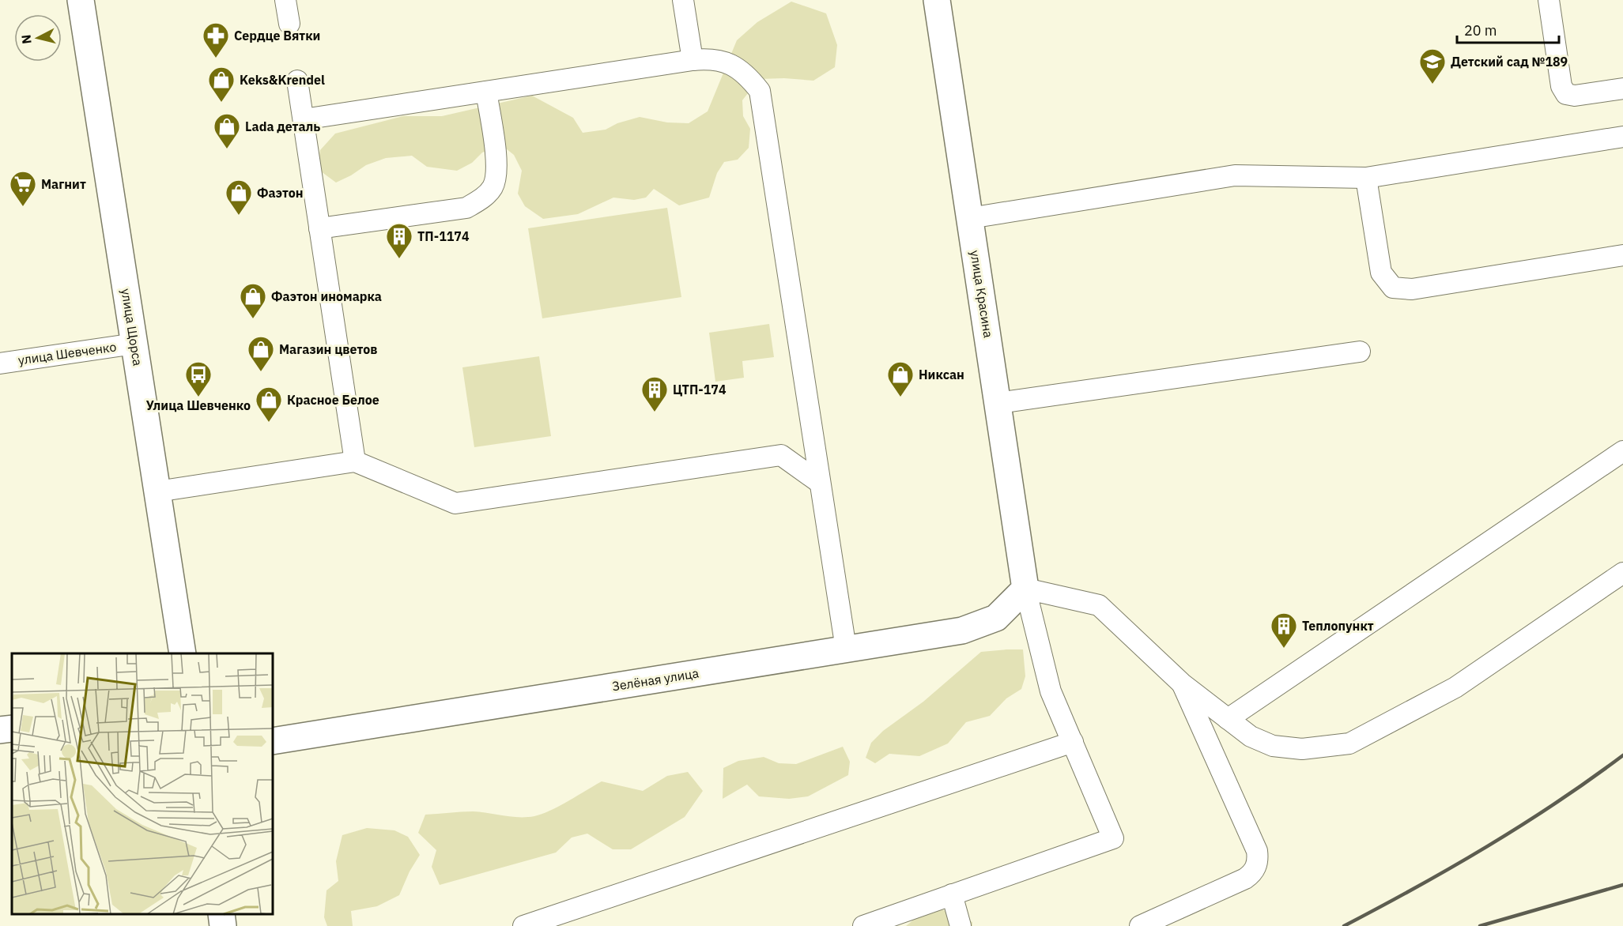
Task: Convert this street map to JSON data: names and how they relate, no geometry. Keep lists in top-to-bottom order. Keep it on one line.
{"streets":{"street":["улица Красина","улица Щорса","Зелёная улица"],"lane":["улица Шевченко"]},"crossings":[["улица Красина","Зелёная улица"],["улица Щорса","улица Шевченко"]],"places":{"pharmacy":["Сердце Вятки"],"school or university":["Детский сад №189"],"shop":["Keks&Krendel","Lada деталь","Фаэтон","Фаэтон иномарка","Магазин цветов","Никсан","Красное Белое"],"supermarket":["Магнит"],"building":["ТП-1174","ЦТП-174","Теплопункт"],"bus stop":["Улица Шевченко"]},"scale_bar":"20 m","north":"left"}
